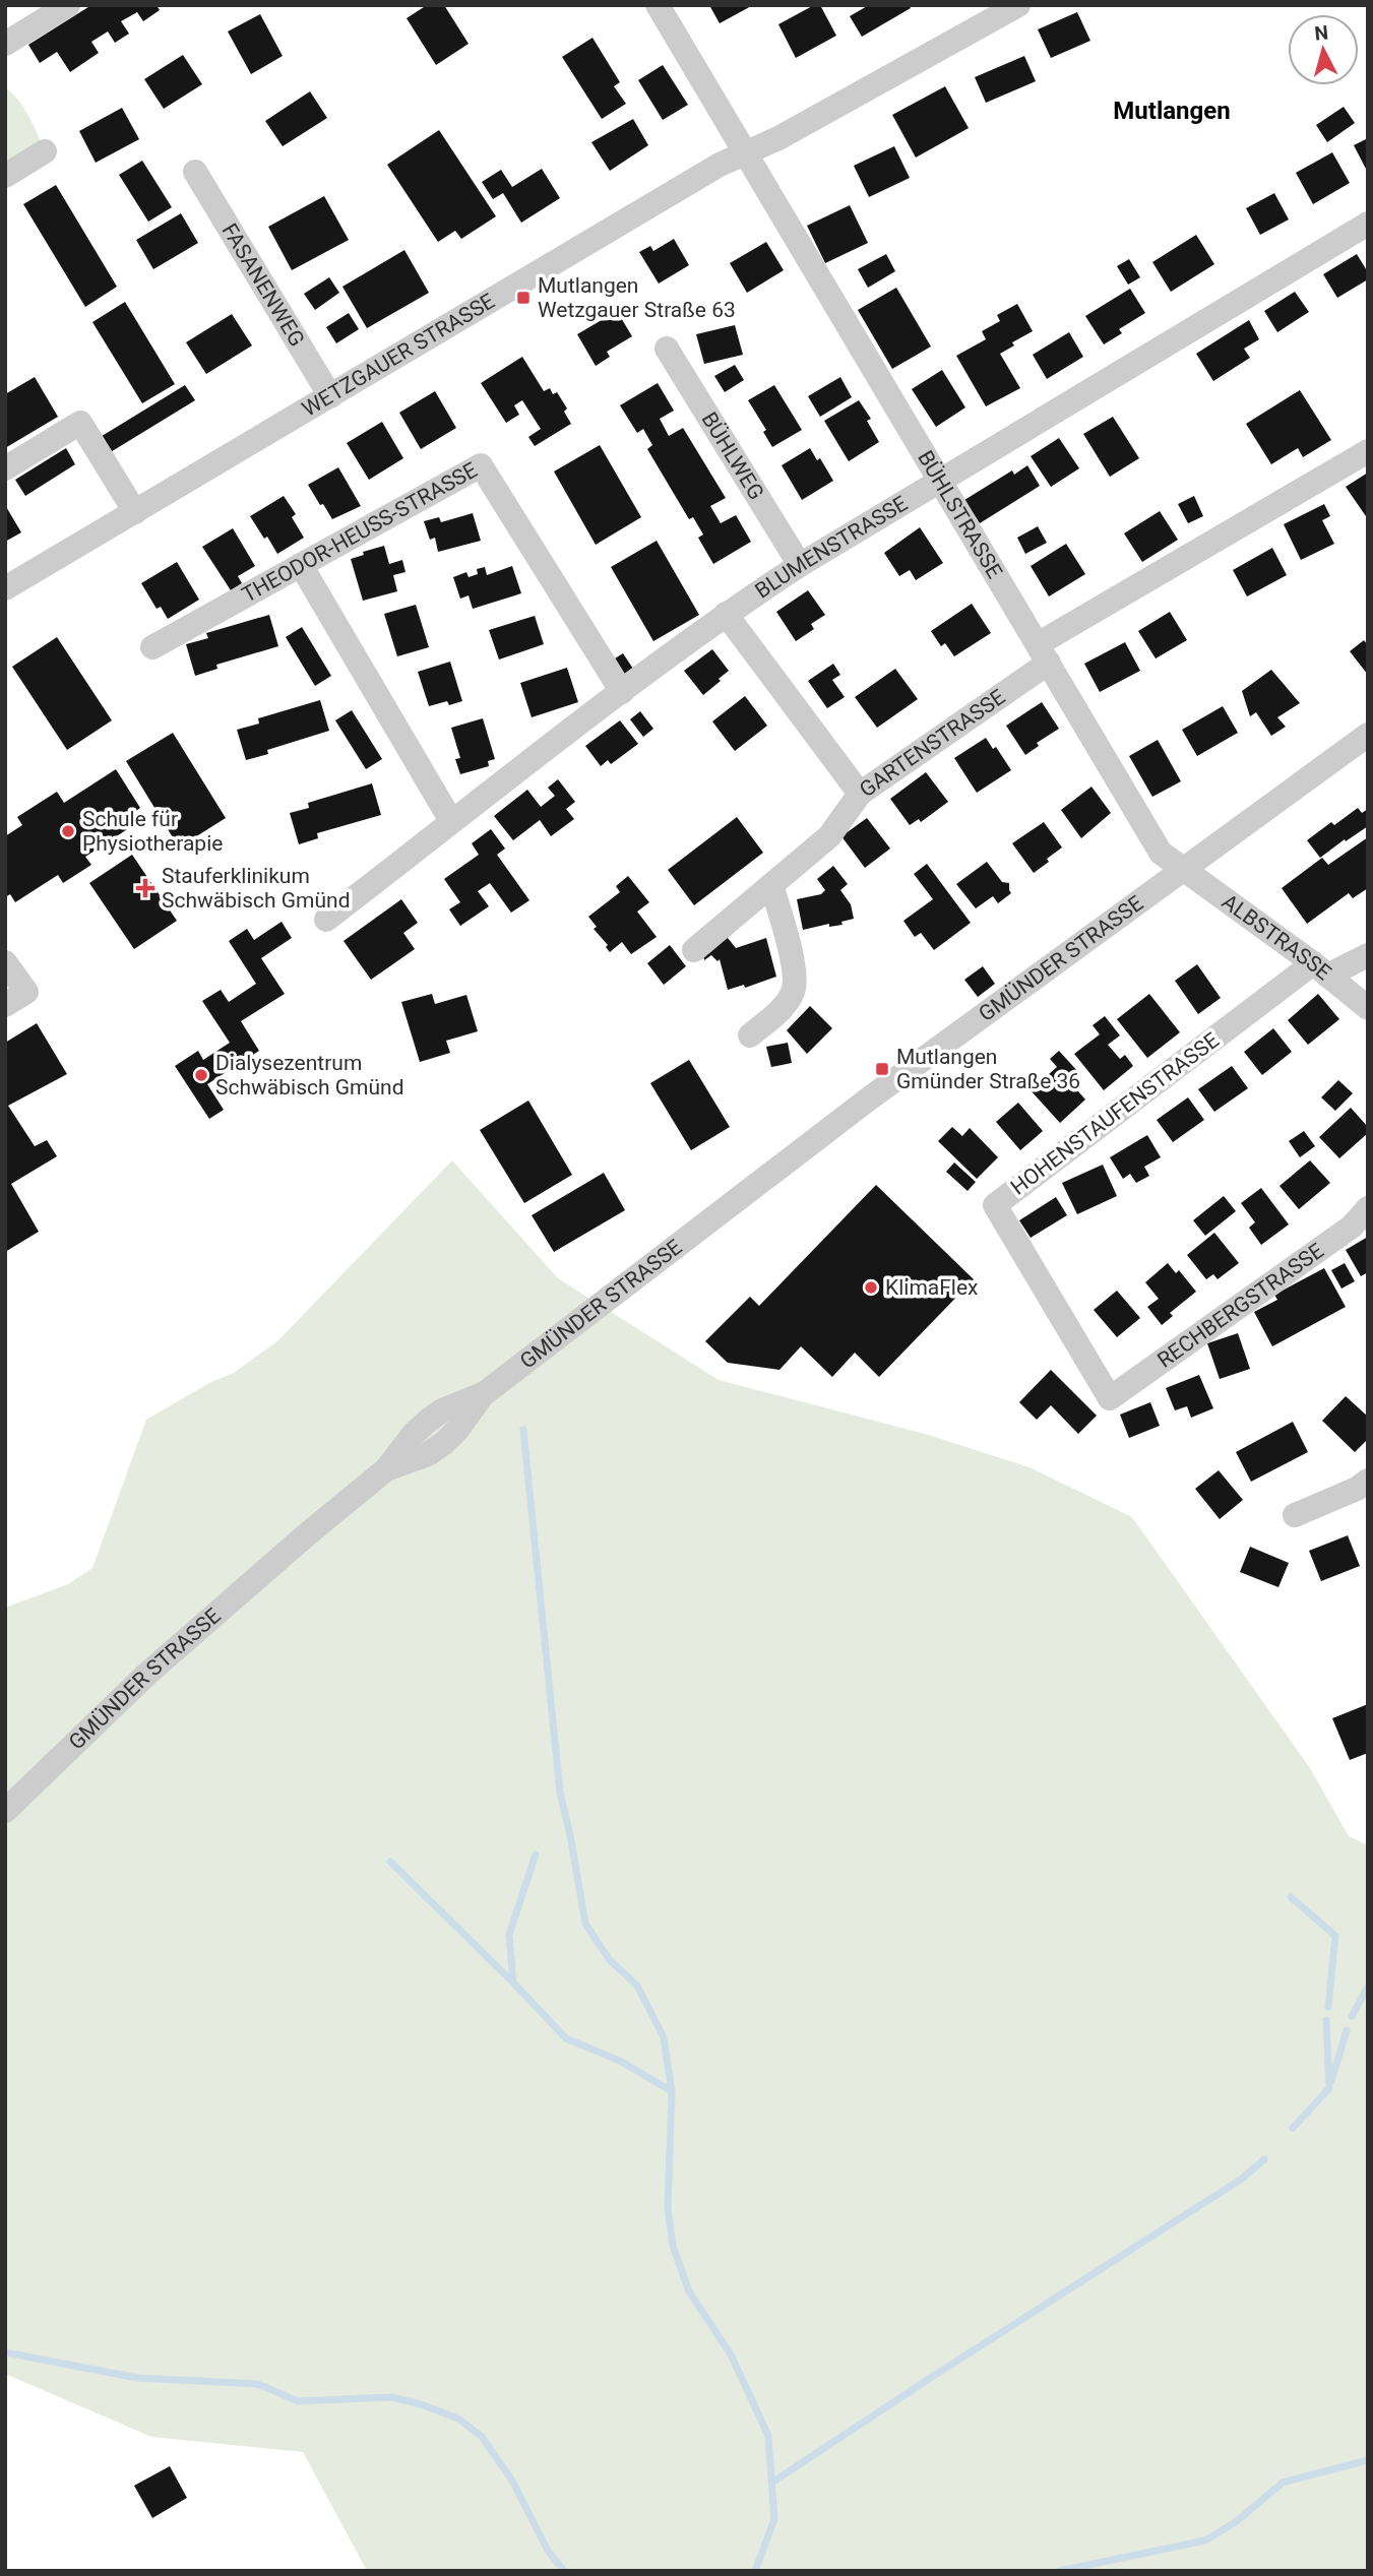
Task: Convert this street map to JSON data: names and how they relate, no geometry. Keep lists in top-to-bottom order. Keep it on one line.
{"streets":{"street":["FASANENWEG","WETZGAUER STRASSE","BÜHLWEG","BÜHLSTRASSE","THEODOR-HEUSS-STRASSE","BLUMENSTRASSE","GARTENSTRASSE","ALBSTRASSE","GMÜNDER STRASSE","HOHENSTAUFENSTRASSE","RECHBERGSTRASSE"]},"crossings":[["FASANENWEG","WETZGAUER STRASSE"],["WETZGAUER STRASSE","BÜHLSTRASSE"],["BÜHLWEG","BLUMENSTRASSE"],["BÜHLSTRASSE","BLUMENSTRASSE"],["BÜHLSTRASSE","GARTENSTRASSE"],["BÜHLSTRASSE","ALBSTRASSE"],["BÜHLSTRASSE","GMÜNDER STRASSE"],["THEODOR-HEUSS-STRASSE","BLUMENSTRASSE"],["BLUMENSTRASSE","GARTENSTRASSE"],["ALBSTRASSE","GMÜNDER STRASSE"],["ALBSTRASSE","HOHENSTAUFENSTRASSE"],["HOHENSTAUFENSTRASSE","RECHBERGSTRASSE"]],"districts":["Mutlangen"],"places":{"transit":["Mutlangen Wetzgauer Straße 63","Mutlangen Gmünder Straße 36"],"other":["Schule für Physiotherapie","Dialysezentrum Schwäbisch Gmünd","KlimaFlex"],"health":["Stauferklinikum Schwäbisch Gmünd"]},"north":"top"}
